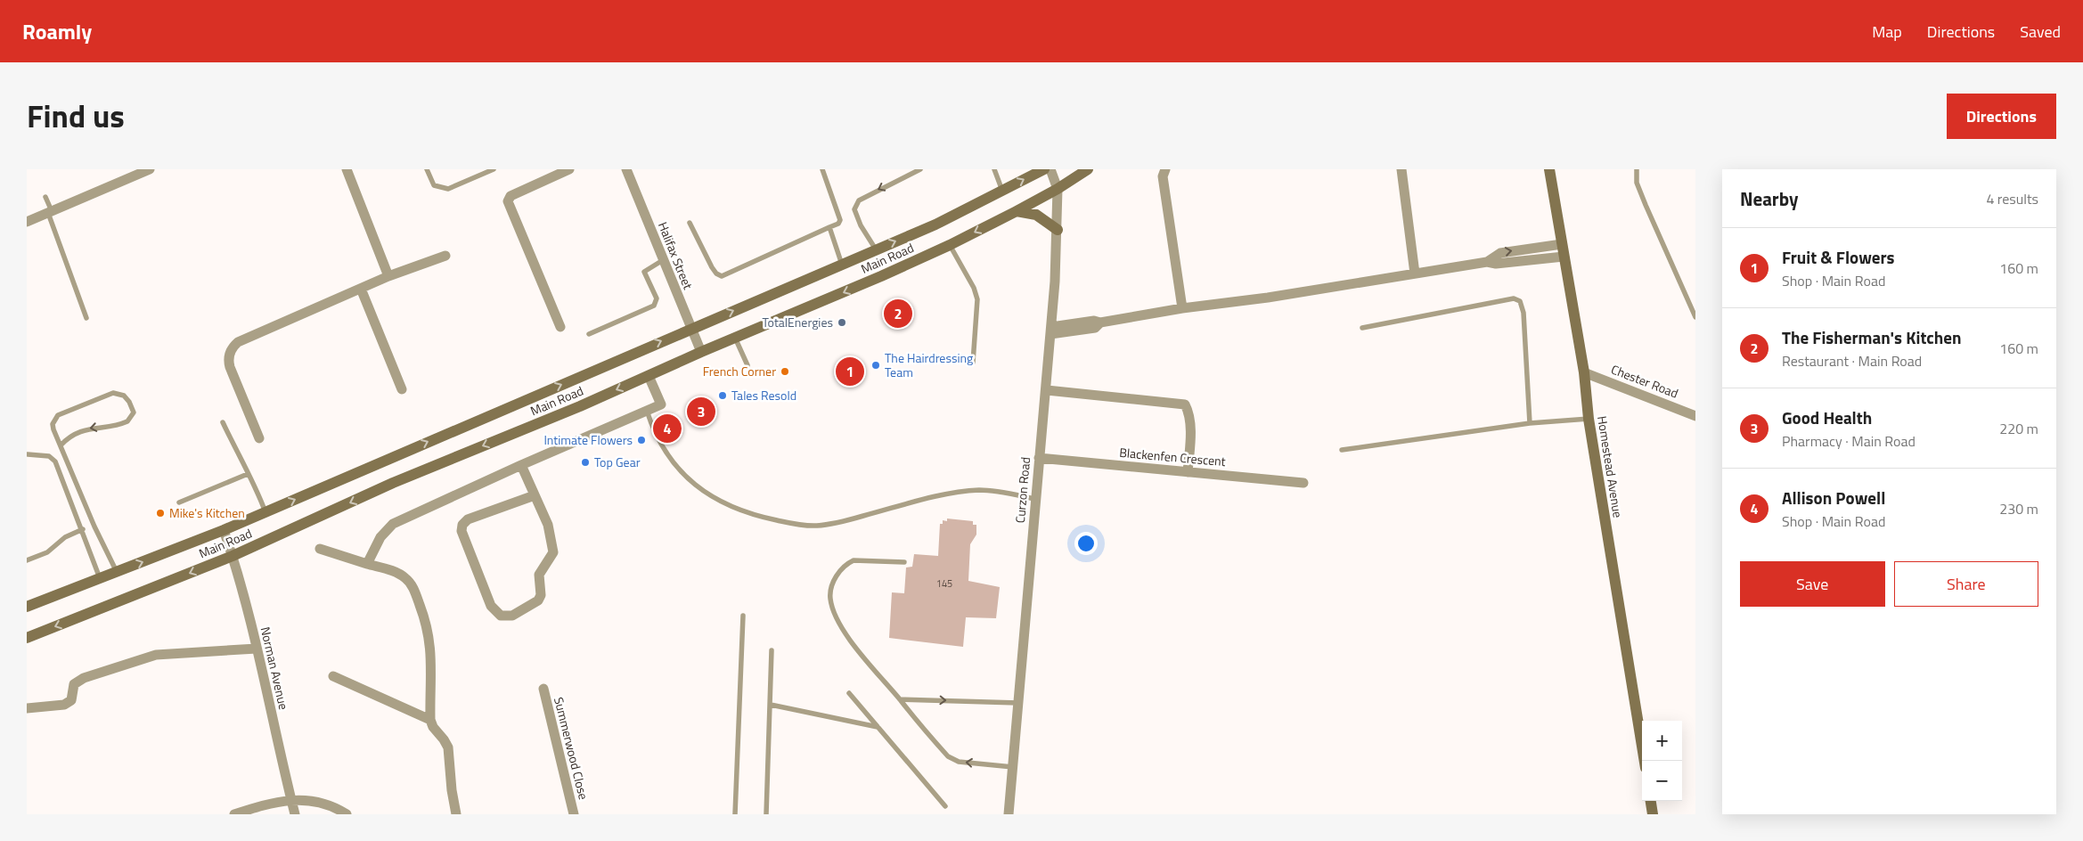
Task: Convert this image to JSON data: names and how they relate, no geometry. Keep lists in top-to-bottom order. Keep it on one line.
{"streets":{"main road":["Main Road","Homestead Avenue"],"street":["Halifax Street","Chester Road","Blackenfen Crescent","Curzon Road","Norman Avenue","Summerwood Close"]},"crossings":[["Halifax Street","Main Road"],["Main Road","Curzon Road"],["Main Road","Norman Avenue"],["Chester Road","Homestead Avenue"],["Blackenfen Crescent","Curzon Road"]],"places":["TotalEnergies","The Hairdressing Team","French Corner","Tales Resold","Intimate Flowers","Top Gear","Mike's Kitchen"],"house_numbers":["145"],"page":{"header":"Roamly","nav":["Map","Directions","Saved"],"title":"Find us","buttons":["Directions",["Save","Share"]],"heading":["Nearby","4 results"],"list":[{"mark":"1","name":"Fruit & Flowers","note":"Shop · Main Road","value":"160 m"},{"mark":"2","name":"The Fisherman's Kitchen","note":"Restaurant · Main Road","value":"160 m"},{"mark":"3","name":"Good Health","note":"Pharmacy · Main Road","value":"220 m"},{"mark":"4","name":"Allison Powell","note":"Shop · Main Road","value":"230 m"}],"pins":["2","1","3","4"],"map_buttons":["+","−"]}}
